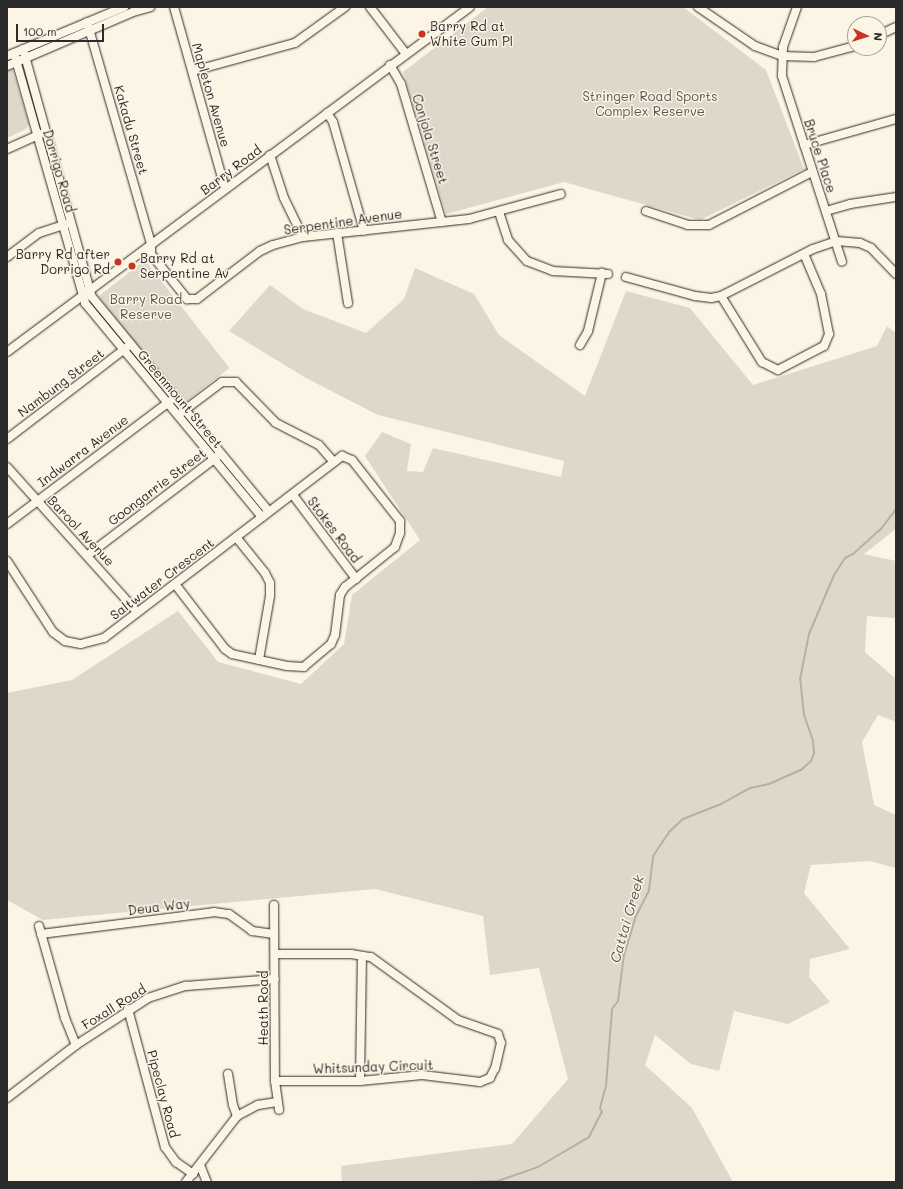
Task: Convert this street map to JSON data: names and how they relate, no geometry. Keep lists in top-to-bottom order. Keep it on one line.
{"streets":{"street":["Mapleton Avenue","Kakadu Street","Conjola Street","Bruce Place","Barry Road","Dorrigo Road","Serpentine Avenue","Nambung Street","Greenmount Street","Indwarra Avenue","Goongarrie Street","Stokes Road","Barool Avenue","Saltwater Crescent","Deua Way","Foxall Road","Heath Road","Whitsunday Circuit","Pipeclay Road"]},"crossings":[["Mapleton Avenue","Barry Road"],["Kakadu Street","Barry Road"],["Kakadu Street","Serpentine Avenue"],["Conjola Street","Barry Road"],["Conjola Street","Serpentine Avenue"],["Barry Road","Dorrigo Road"],["Barry Road","Serpentine Avenue"],["Barry Road","Greenmount Street"],["Dorrigo Road","Greenmount Street"],["Nambung Street","Greenmount Street"],["Greenmount Street","Indwarra Avenue"],["Greenmount Street","Goongarrie Street"],["Greenmount Street","Saltwater Crescent"],["Indwarra Avenue","Barool Avenue"],["Goongarrie Street","Barool Avenue"],["Stokes Road","Saltwater Crescent"],["Barool Avenue","Saltwater Crescent"],["Deua Way","Foxall Road"],["Deua Way","Heath Road"],["Foxall Road","Heath Road"],["Foxall Road","Pipeclay Road"],["Heath Road","Whitsunday Circuit"]],"water":["Cattai Creek"],"parks":["Stringer Road Sports Complex Reserve","Barry Road Reserve"],"places":["Barry Rd at White Gum Pl","Barry Rd after Dorrigo Rd","Barry Rd at Serpentine Av"],"scale_bar":"100 m","north":"right"}
